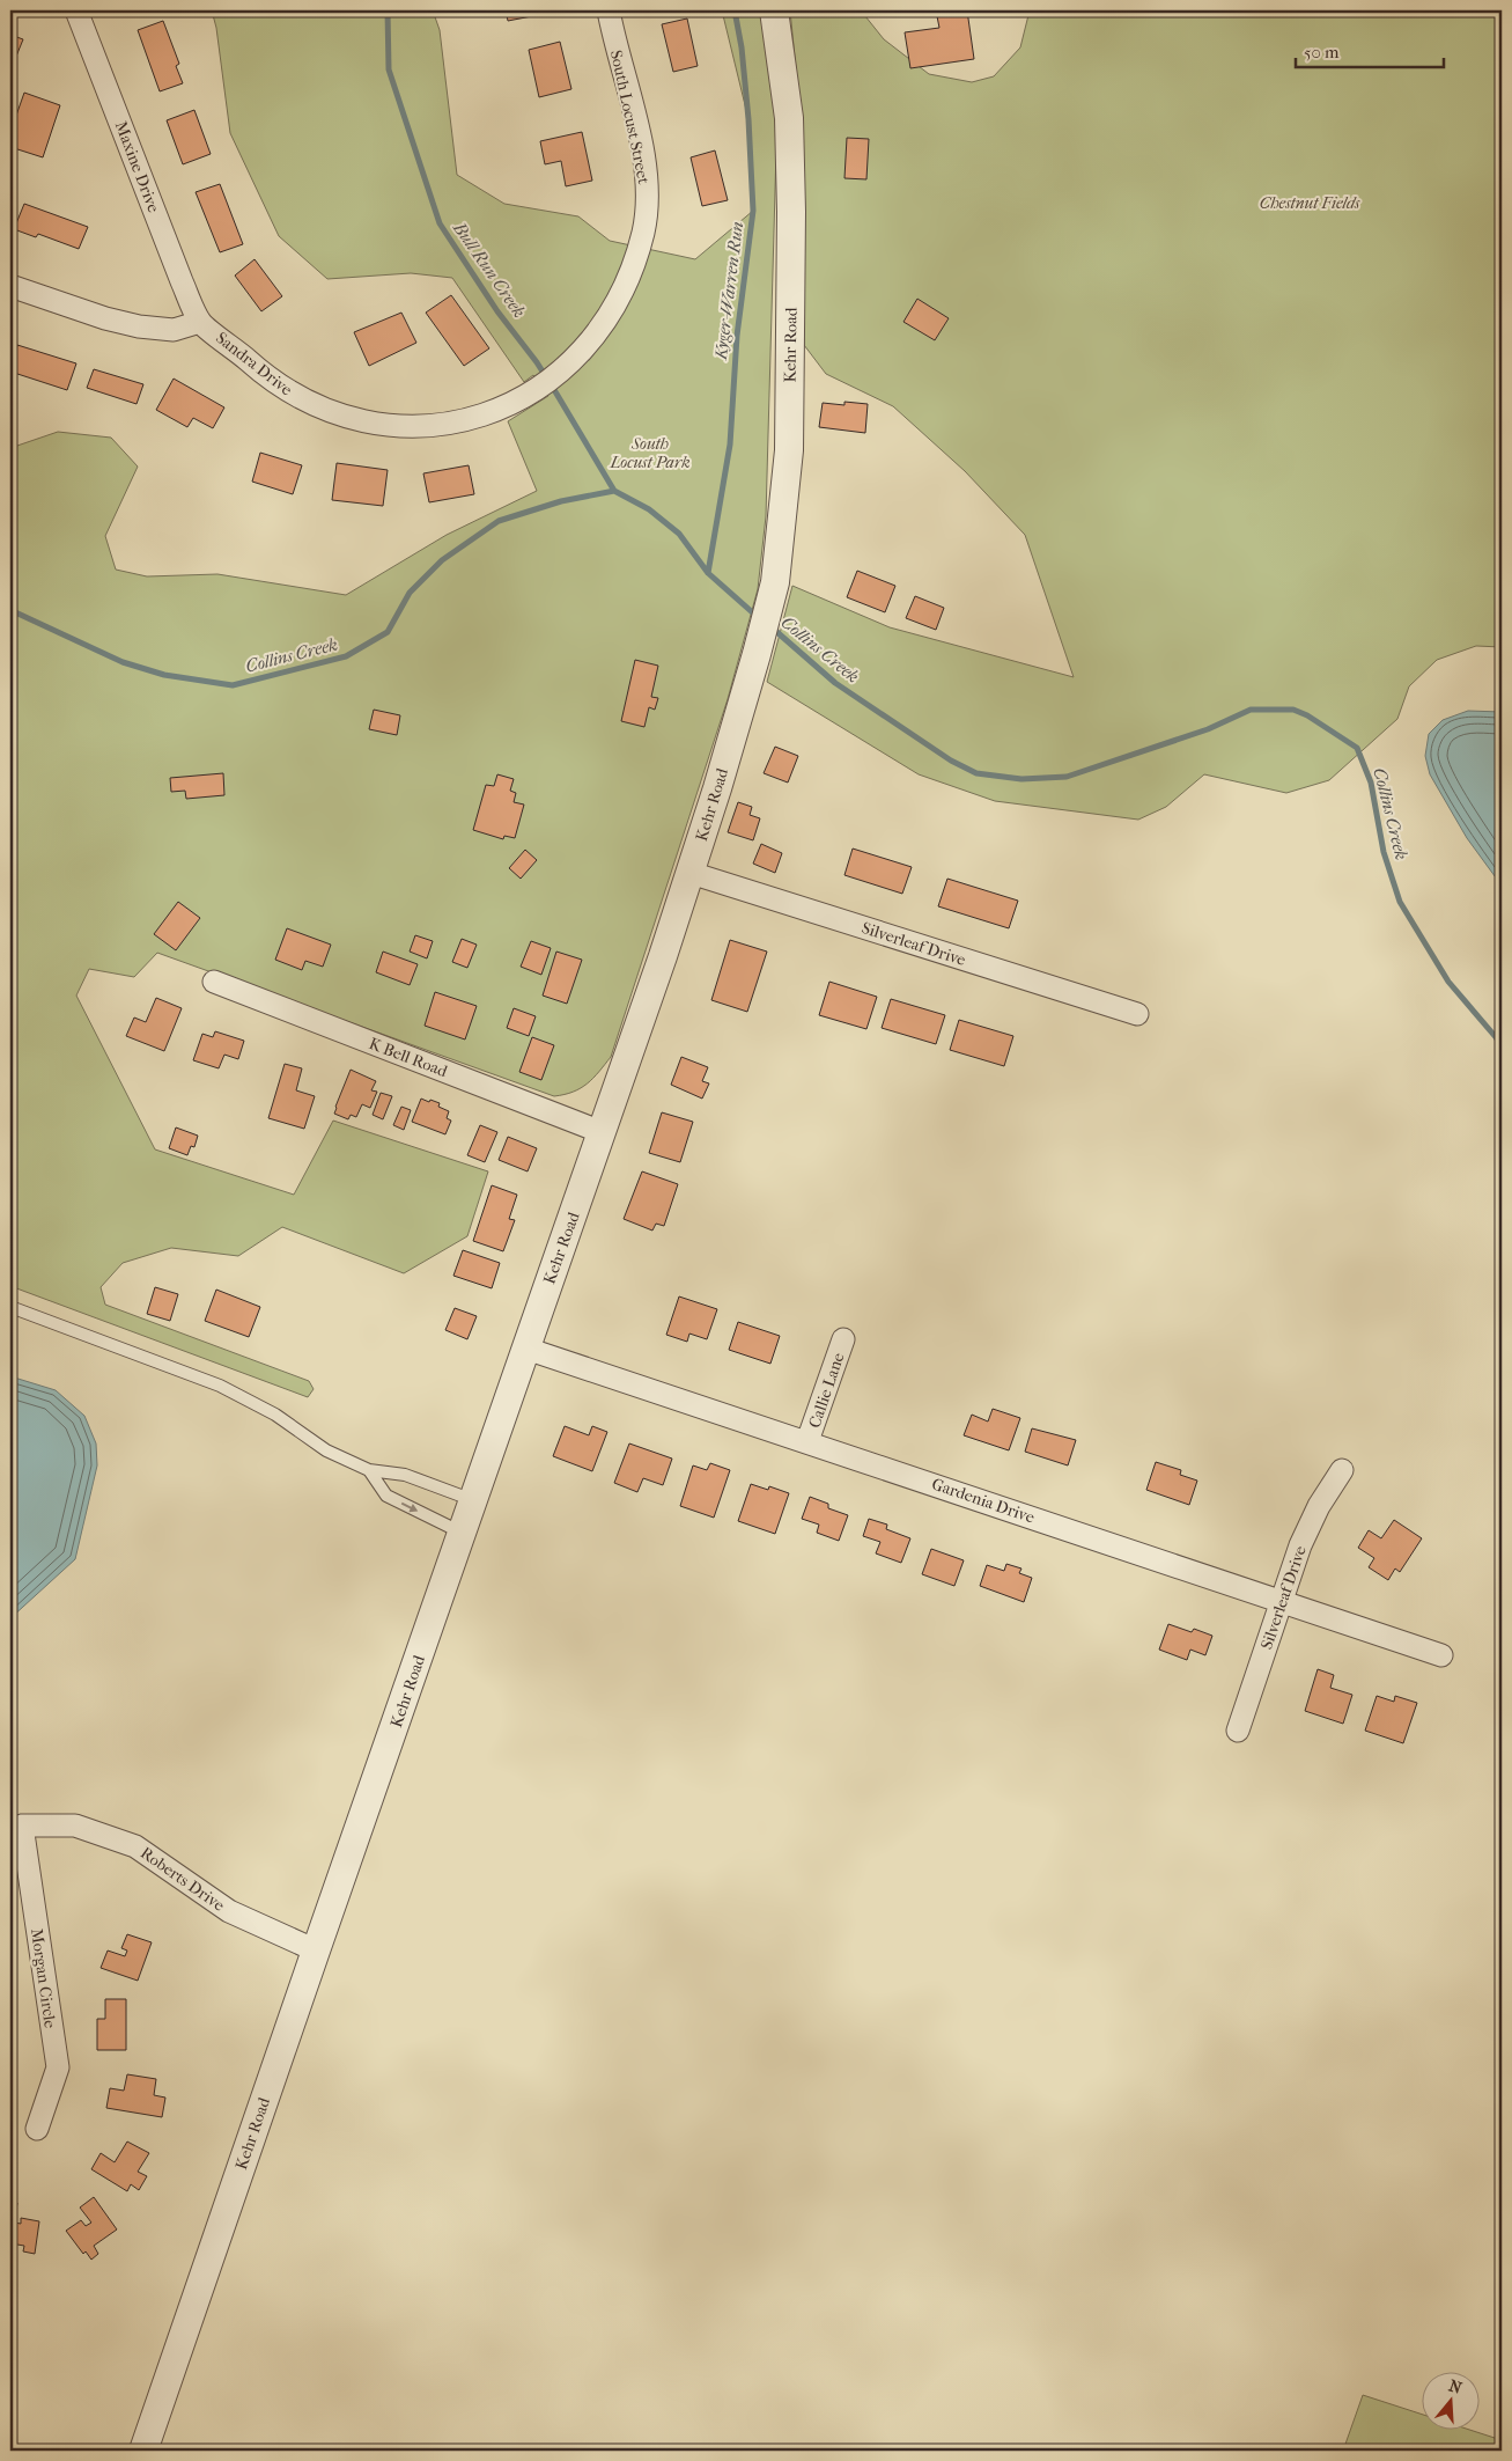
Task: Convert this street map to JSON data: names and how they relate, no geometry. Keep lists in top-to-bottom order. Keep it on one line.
{"streets":{"street":["South Locust Street","Maxine Drive","Kehr Road","Sandra Drive","Silverleaf Drive","K Bell Road","Callie Lane","Gardenia Drive","Roberts Drive","Morgan Circle"]},"crossings":[["South Locust Street","Sandra Drive"],["Maxine Drive","Sandra Drive"],["Kehr Road","Silverleaf Drive"],["Kehr Road","K Bell Road"],["Kehr Road","Gardenia Drive"],["Kehr Road","Roberts Drive"],["Silverleaf Drive","Gardenia Drive"],["Callie Lane","Gardenia Drive"],["Roberts Drive","Morgan Circle"]],"water":["Bull Run Creek","Kyger-Warren Run","Collins Creek"],"parks":["Chestnut Fields","South Locust Park"],"scale_bar":"50 m","north":"top"}
